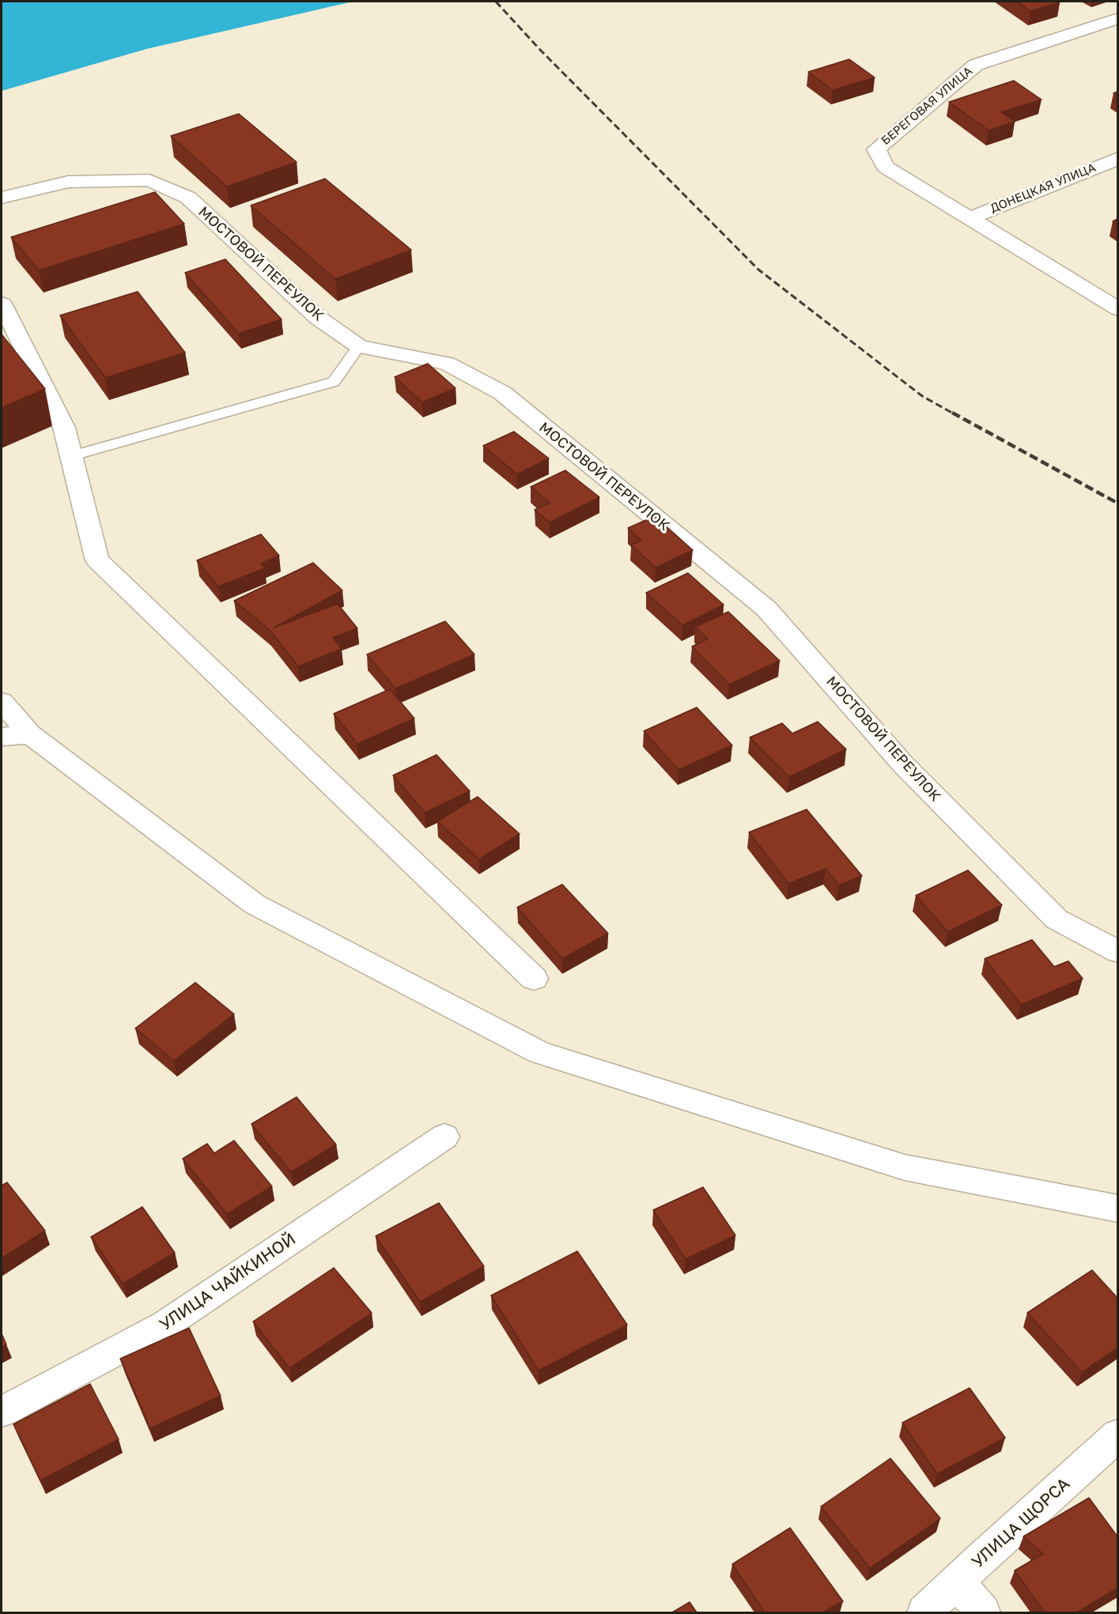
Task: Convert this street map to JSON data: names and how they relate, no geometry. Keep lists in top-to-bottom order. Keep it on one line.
{"streets":{"street":["БЕРЕГОВАЯ УЛИЦА","ДОНЕЦКАЯ УЛИЦА","МОСТОВОЙ ПЕРЕУЛОК","УЛИЦА ЧАЙКИНОЙ","УЛИЦА ЩОРСА"]},"crossings":[["БЕРЕГОВАЯ УЛИЦА","ДОНЕЦКАЯ УЛИЦА"]]}
